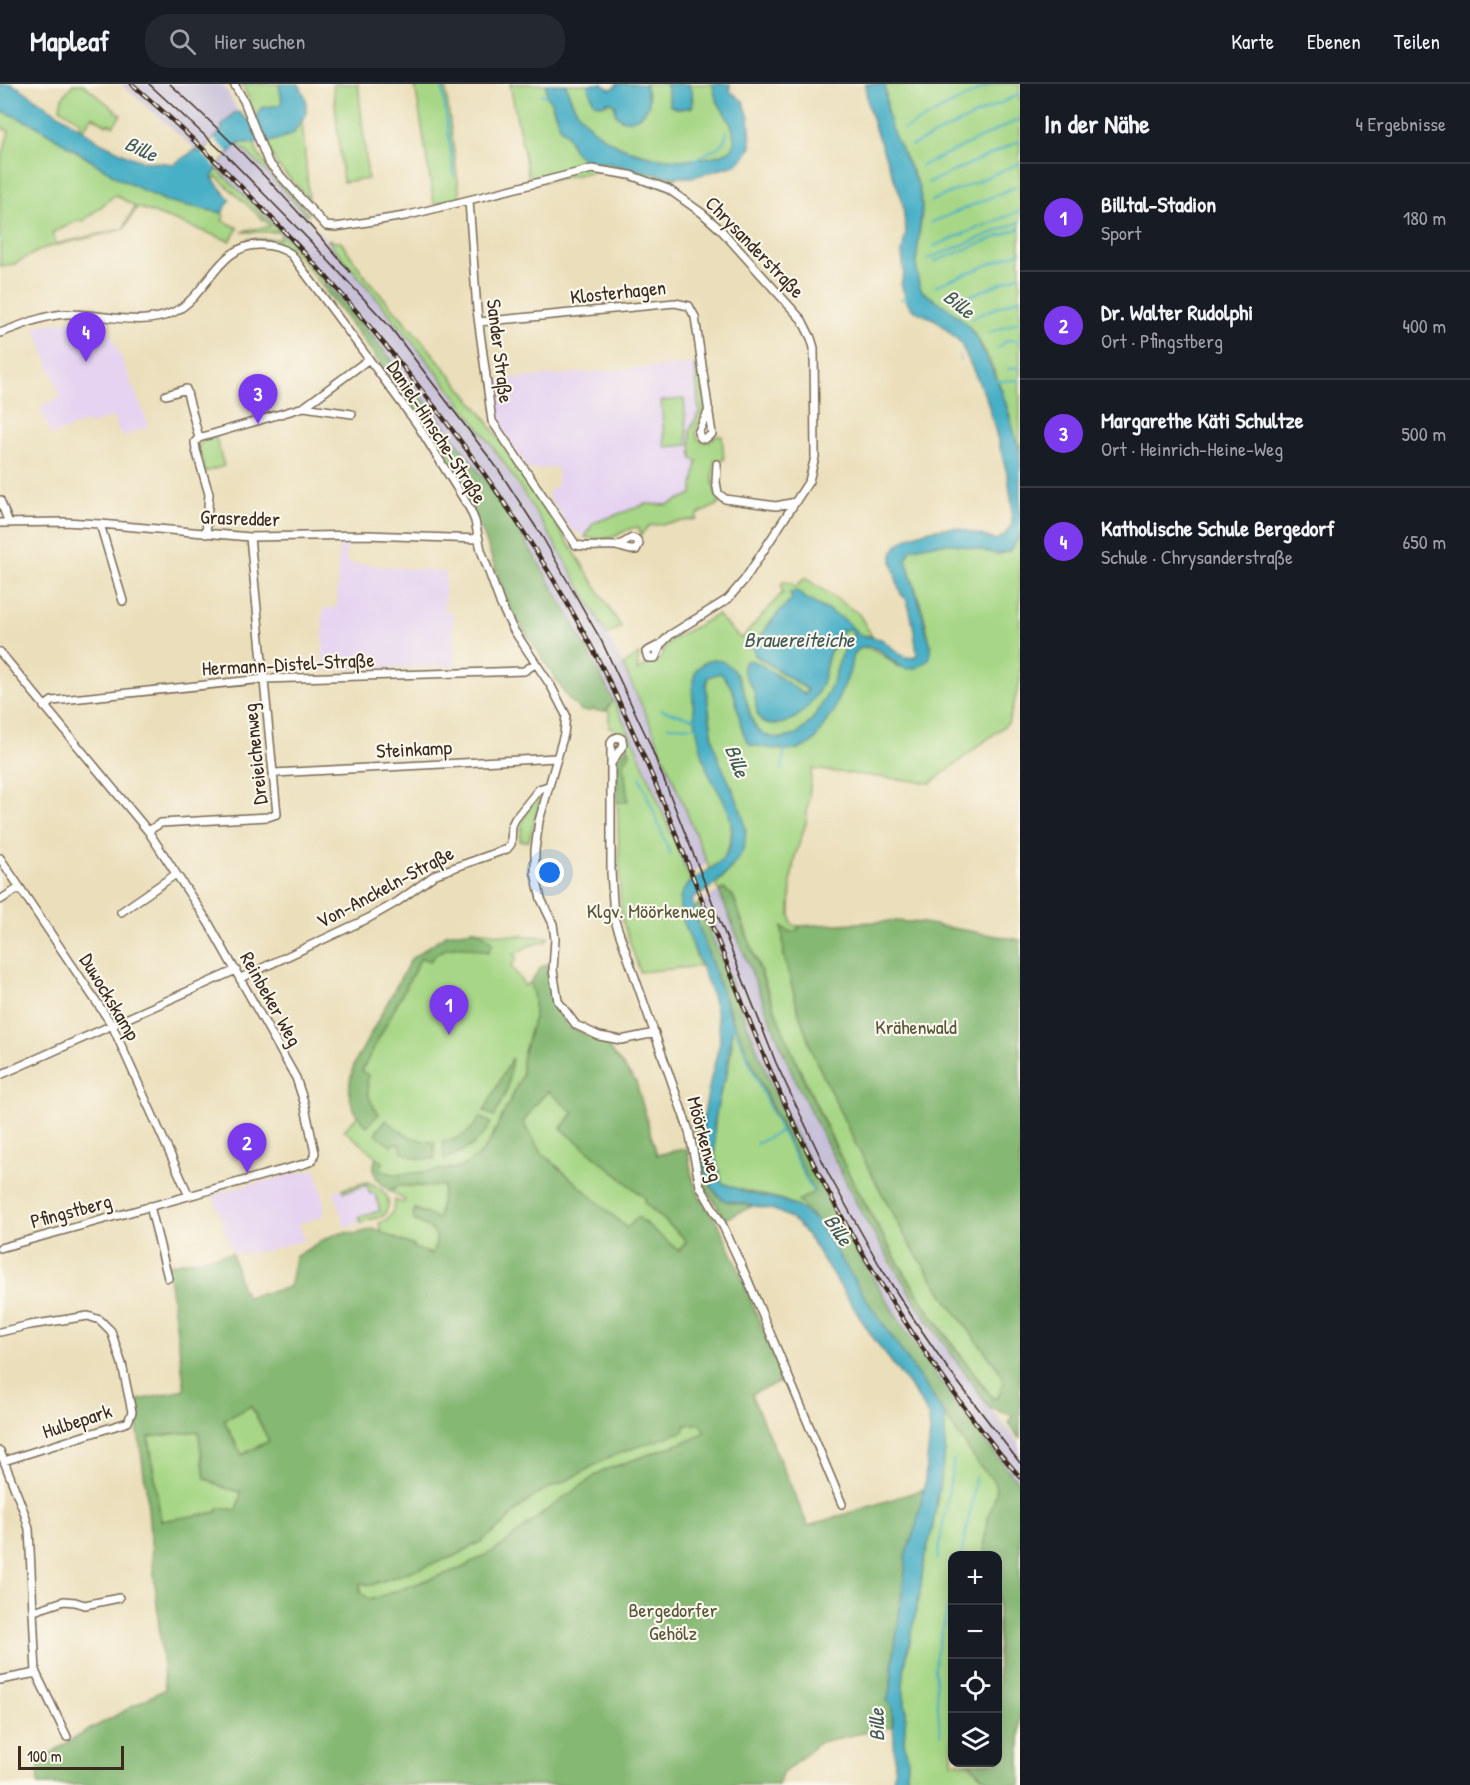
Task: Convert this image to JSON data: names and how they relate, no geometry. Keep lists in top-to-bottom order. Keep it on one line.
{"streets":{"street":["Chrysanderstraße","Klosterhagen","Sander Straße","Daniel-Hinsche-Straße","Grasredder","Hermann-Distel-Straße","Steinkamp","Dreieichenweg","Von-Anckeln-Straße","Duwockskamp","Reinbeker Weg","Möörkenweg","Pfingstberg","Hulbepark"]},"crossings":[["Chrysanderstraße","Sander Straße"],["Klosterhagen","Sander Straße"],["Daniel-Hinsche-Straße","Grasredder"],["Daniel-Hinsche-Straße","Hermann-Distel-Straße"],["Daniel-Hinsche-Straße","Steinkamp"],["Daniel-Hinsche-Straße","Von-Anckeln-Straße"],["Daniel-Hinsche-Straße","Möörkenweg"],["Grasredder","Dreieichenweg"],["Hermann-Distel-Straße","Dreieichenweg"],["Hermann-Distel-Straße","Reinbeker Weg"],["Steinkamp","Dreieichenweg"],["Dreieichenweg","Reinbeker Weg"],["Von-Anckeln-Straße","Reinbeker Weg"],["Duwockskamp","Pfingstberg"],["Reinbeker Weg","Pfingstberg"]],"water":["Bille","Brauereiteiche"],"parks":["Klgv. Möörkenweg","Krähenwald","Bergedorfer Gehölz"],"scale_bar":"100 m","page":{"header":"Mapleaf","search":"Hier suchen","nav":["Karte","Ebenen","Teilen"],"heading":["In der Nähe","4 Ergebnisse"],"list":[{"mark":"1","name":"Billtal-Stadion","note":"Sport","value":"180 m"},{"mark":"2","name":"Dr. Walter Rudolphi","note":"Ort · Pfingstberg","value":"400 m"},{"mark":"3","name":"Margarethe Käti Schultze","note":"Ort · Heinrich-Heine-Weg","value":"500 m"},{"mark":"4","name":"Katholische Schule Bergedorf","note":"Schule · Chrysanderstraße","value":"650 m"}],"pins":["4","3","1","2"],"map_buttons":["+","−"],"scale":"100 m"}}
